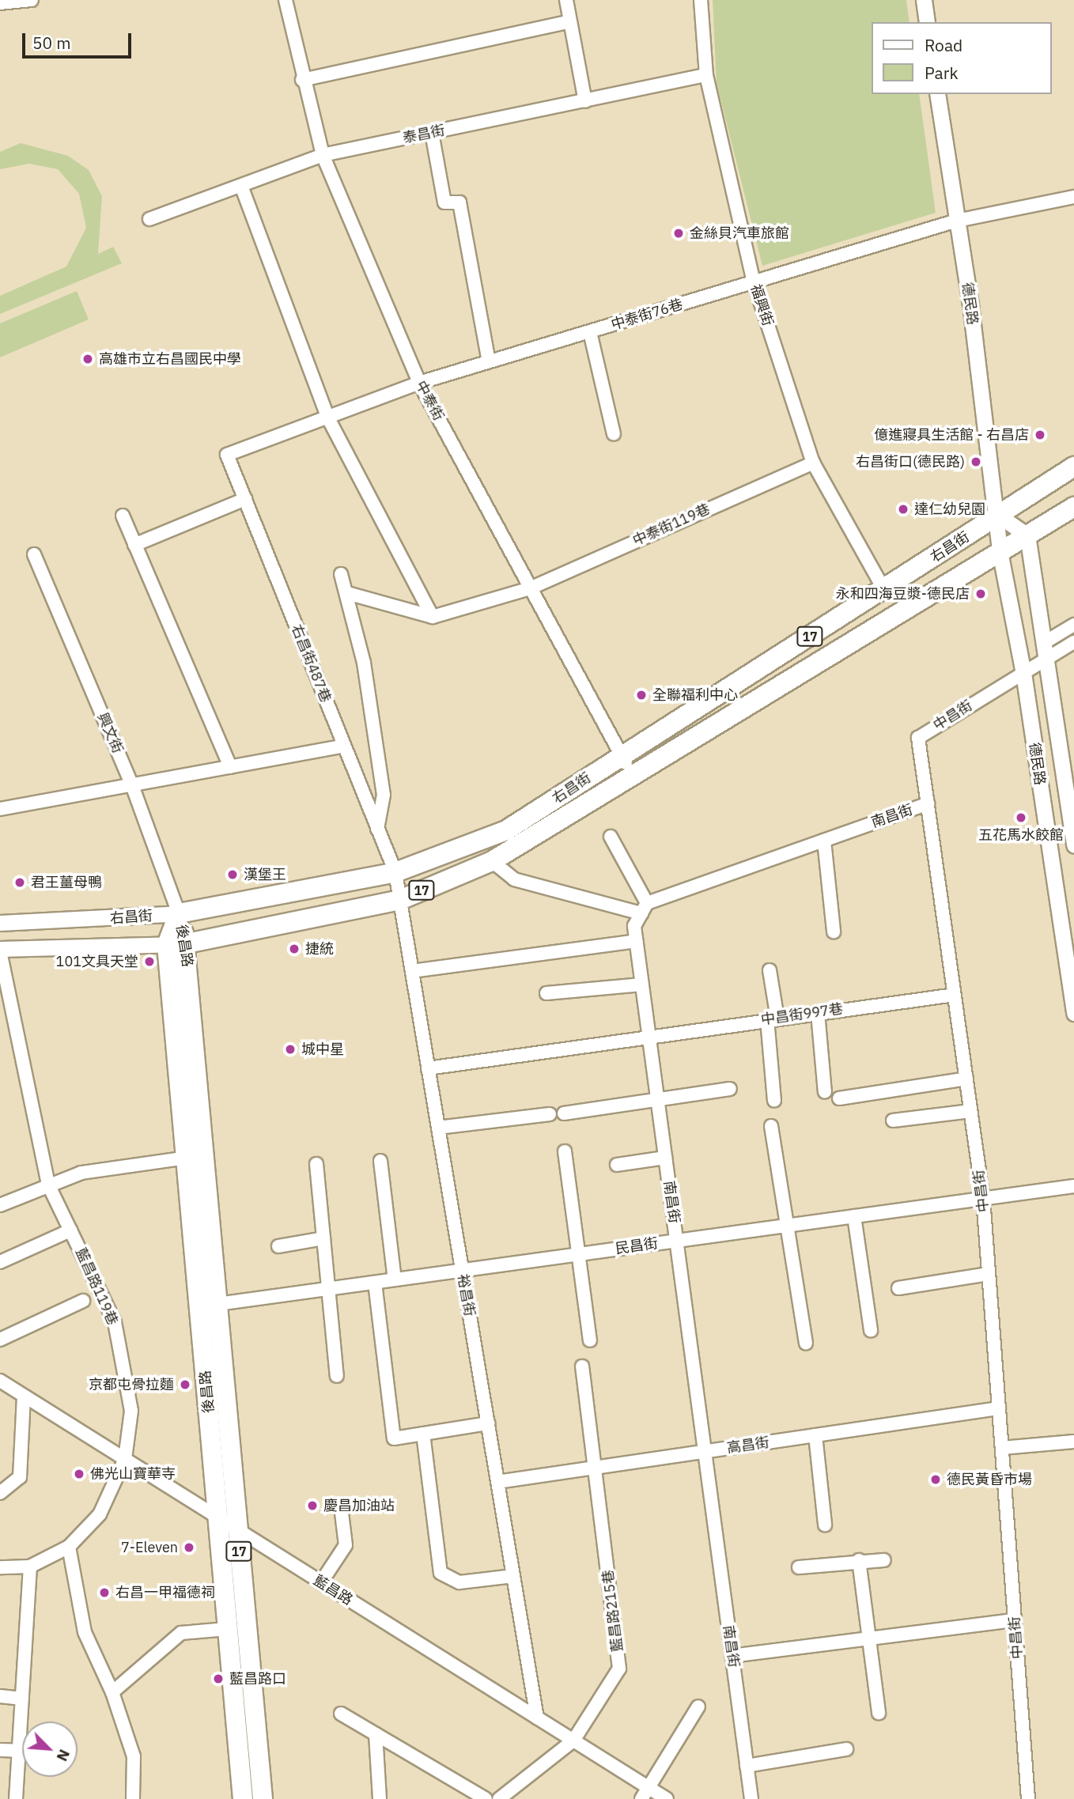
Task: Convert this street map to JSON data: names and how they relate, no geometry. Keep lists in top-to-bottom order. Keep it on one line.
{"streets":{"main road":["右昌街","17","後昌路"],"street":["泰昌街","德民路","福興街","中泰街76巷","中泰街","中泰街119巷","右昌街487巷","中昌街","興文街","南昌街","中昌街997巷","民昌街","藍昌路119巷","裕昌街","高昌街","藍昌路","藍昌路215巷"]},"crossings":[["泰昌街","福興街"],["泰昌街","中泰街"],["德民路","中泰街76巷"],["德民路","右昌街"],["德民路","中昌街"],["福興街","中泰街76巷"],["福興街","中泰街119巷"],["福興街","右昌街"],["中泰街76巷","中泰街"],["中泰街76巷","右昌街487巷"],["中泰街","中泰街119巷"],["中泰街","右昌街"],["右昌街","右昌街487巷"],["右昌街","興文街"],["右昌街","後昌路"],["右昌街","藍昌路119巷"],["右昌街","裕昌街"],["右昌街487巷","裕昌街"],["中昌街","南昌街"],["中昌街","中昌街997巷"],["中昌街","民昌街"],["中昌街","高昌街"],["興文街","後昌路"],["南昌街","中昌街997巷"],["南昌街","民昌街"],["南昌街","高昌街"],["後昌路","民昌街"],["後昌路","藍昌路"],["中昌街997巷","裕昌街"],["民昌街","裕昌街"],["藍昌路119巷","藍昌路"],["裕昌街","高昌街"],["裕昌街","藍昌路"],["高昌街","藍昌路215巷"],["藍昌路","藍昌路215巷"]],"places":["金絲貝汽車旅館","高雄市立右昌國民中學","億進寢具生活館 - 右昌店","右昌街口(德民路)","達仁幼兒園","永和四海豆漿-德民店","全聯福利中心","五花馬水餃館","漢堡王","君王薑母鴨","捷統","101文具天堂","城中星","京都屯骨拉麵","佛光山寶華寺","德民黃昏市場","慶昌加油站","7-Eleven","右昌一甲福德祠","藍昌路口"],"legend":["Road","Park"],"scale_bar":"50 m","north":"bottom right"}
